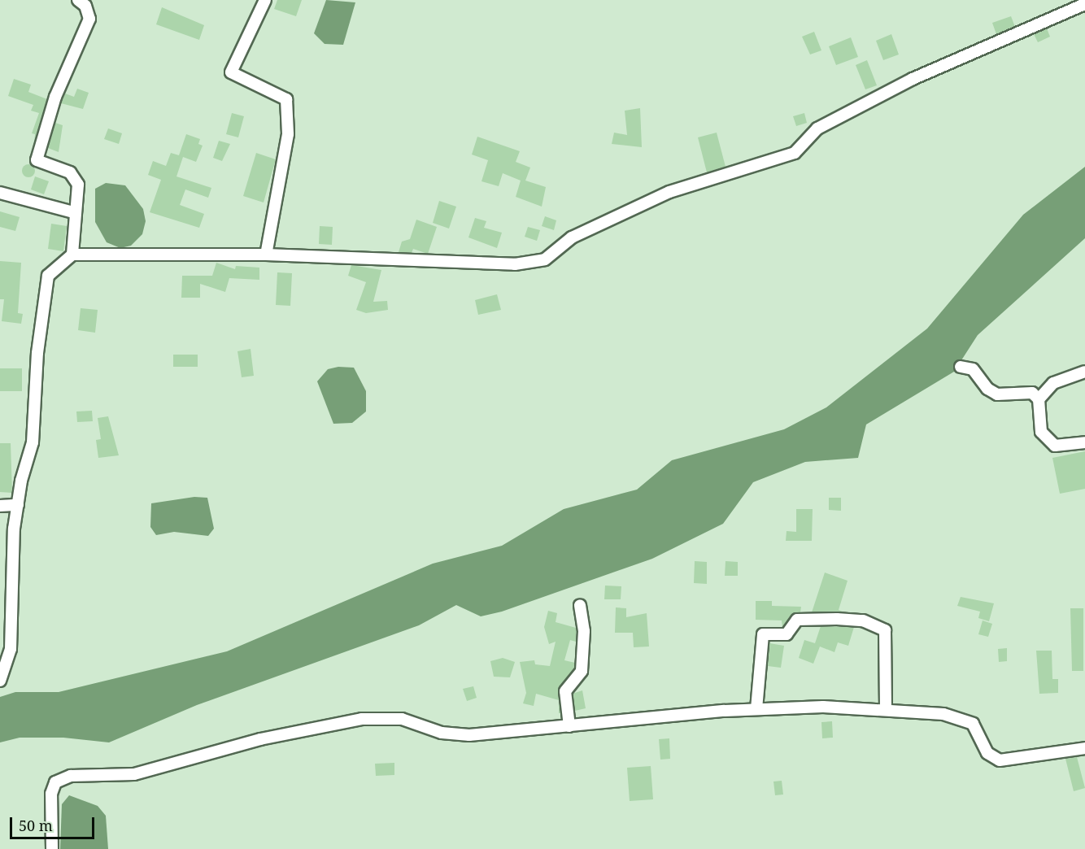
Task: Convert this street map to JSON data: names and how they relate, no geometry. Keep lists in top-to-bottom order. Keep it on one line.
{"scale_bar":"50 m"}
